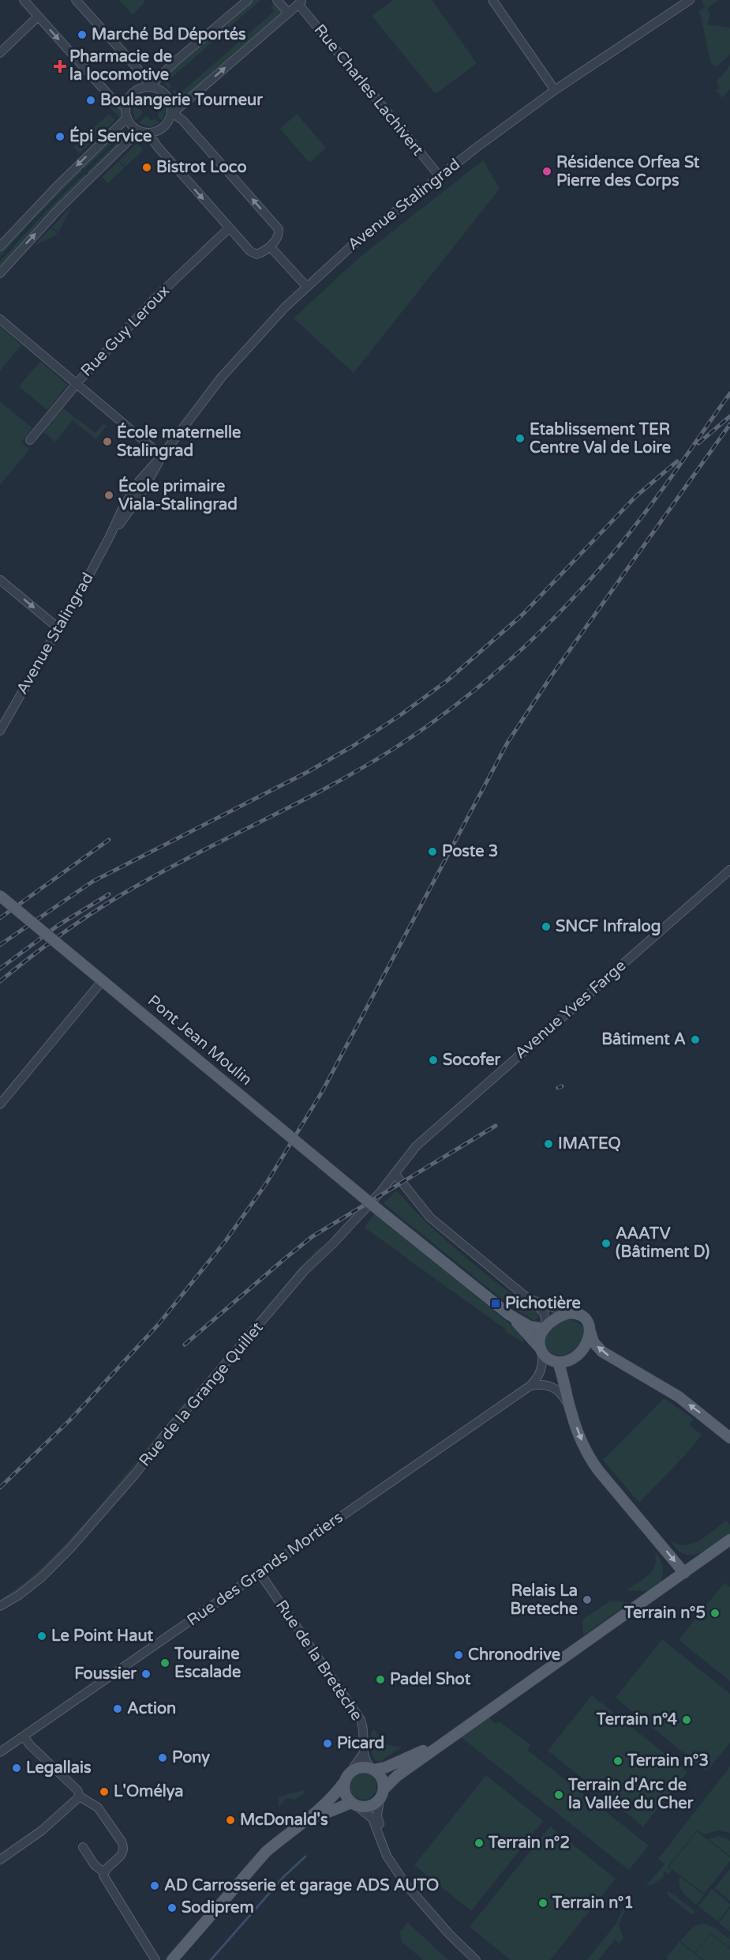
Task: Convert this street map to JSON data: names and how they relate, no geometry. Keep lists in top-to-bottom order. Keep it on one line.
{"streets":{"main road":["Pont Jean Moulin"],"street":["Rue Charles Lachivert","Avenue Stalingrad","Rue Guy Leroux","Avenue Yves Farge","Rue de la Grange Quillet","Rue des Grands Mortiers","Rue de la Bretèche"]},"crossings":[["Rue Charles Lachivert","Avenue Stalingrad"],["Avenue Yves Farge","Rue de la Grange Quillet"],["Rue des Grands Mortiers","Rue de la Bretèche"]],"places":{"other":["Marché Bd Déportés","Boulangerie Tourneur","Épi Service","Bistrot Loco","Résidence Orfea St Pierre des Corps","Etablissement TER Centre Val de Loire","École maternelle Stalingrad","École primaire Viala-Stalingrad","Poste 3","SNCF Infralog","Bâtiment A","Socofer","IMATEQ","AAATV (Bâtiment D)","Relais La Breteche","Terrain n°5","Le Point Haut","Chronodrive","Touraine Escalade","Foussier","Padel Shot","Action","Terrain n°4","Picard","Pony","Terrain n°3","Legallais","L'Omélya","Terrain d'Arc de la Vallée du Cher","McDonald's","Terrain n°2","AD Carrosserie et garage ADS AUTO","Terrain n°1","Sodiprem"],"health":["Pharmacie de la locomotive"],"transit":["Pichotière"]}}
